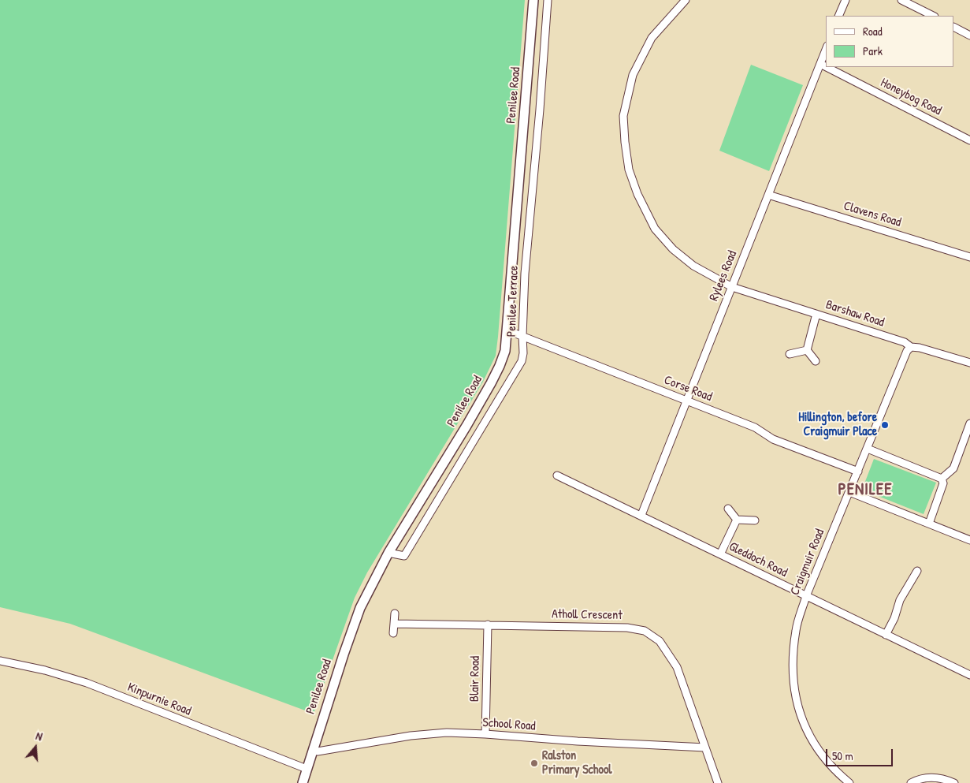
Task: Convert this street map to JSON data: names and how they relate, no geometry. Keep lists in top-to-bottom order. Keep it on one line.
{"streets":{"street":["Penilee Road","Honeybog Road","Clavens Road","Rylees Road","Penilee Terrace","Barshaw Road","Corse Road","Gleddoch Road","Craigmuir Road","Atholl Crescent","Blair Road","Kinpurnie Road","School Road"]},"crossings":[["Penilee Road","Penilee Terrace"],["Penilee Road","Corse Road"],["Penilee Road","Kinpurnie Road"],["Penilee Road","School Road"],["Honeybog Road","Rylees Road"],["Clavens Road","Rylees Road"],["Rylees Road","Barshaw Road"],["Rylees Road","Corse Road"],["Rylees Road","Gleddoch Road"],["Penilee Terrace","Corse Road"],["Barshaw Road","Craigmuir Road"],["Corse Road","Craigmuir Road"],["Gleddoch Road","Craigmuir Road"],["Atholl Crescent","Blair Road"],["Atholl Crescent","School Road"],["Blair Road","School Road"]],"districts":["PENILEE"],"places":["Hillington, before Craigmuir Place","Ralston Primary School"],"legend":["Road","Park"],"scale_bar":"50 m","north":"top"}
